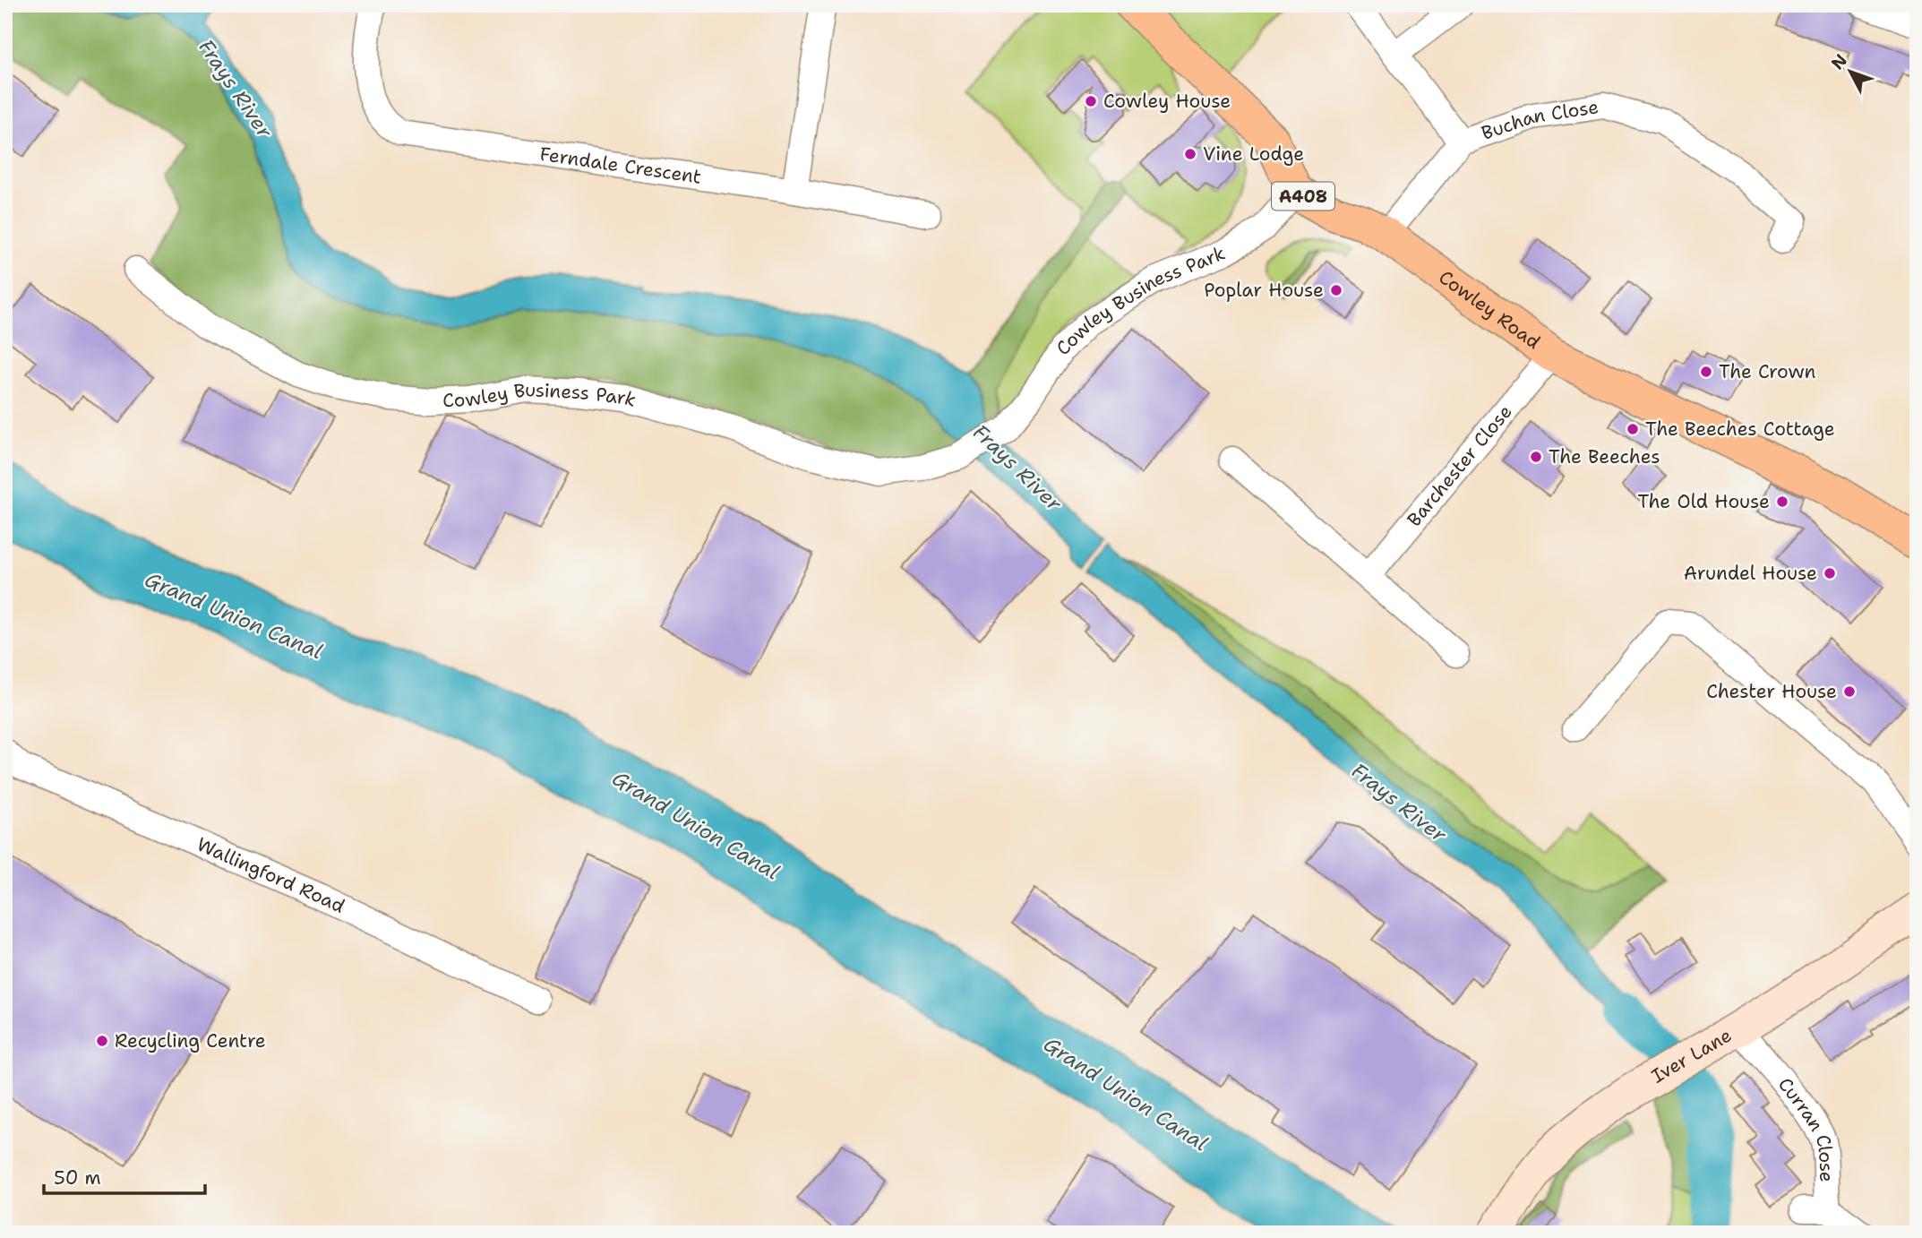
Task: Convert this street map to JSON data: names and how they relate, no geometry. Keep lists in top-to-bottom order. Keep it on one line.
{"streets":{"main road":["A408","Cowley Road","Iver Lane"],"street":["Buchan Close","Ferndale Crescent","Cowley Business Park","Barchester Close","Wallingford Road","Curran Close"]},"crossings":[["Buchan Close","Cowley Road"],["A408","Cowley Business Park"],["A408","Cowley Road"],["Cowley Business Park","Cowley Road"],["Cowley Road","Barchester Close"],["Iver Lane","Curran Close"]],"water":["Frays River","Grand Union Canal"],"places":["Cowley House","Vine Lodge","Poplar House","The Crown","The Beeches Cottage","The Beeches","The Old House","Arundel House","Chester House","Recycling Centre"],"scale_bar":"50 m","north":"top left"}
